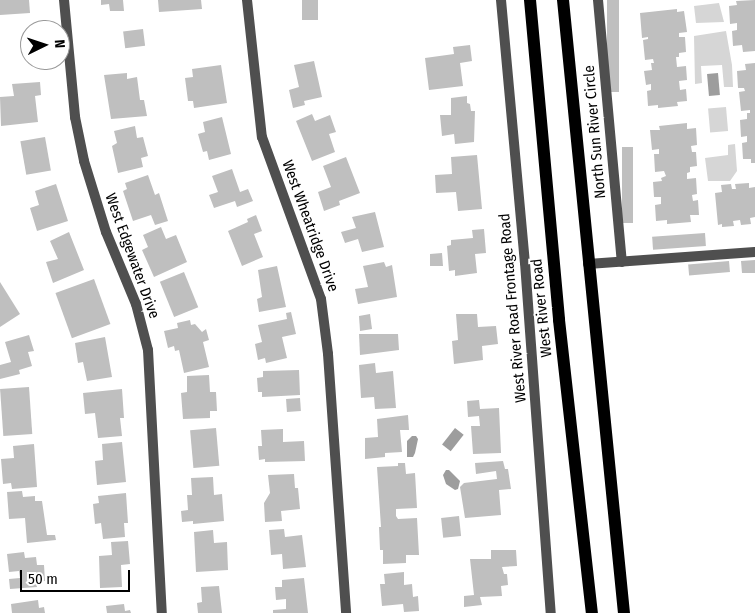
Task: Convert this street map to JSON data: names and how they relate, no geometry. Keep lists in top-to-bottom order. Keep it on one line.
{"streets":{"main road":["West River Road"],"street":["North Sun River Circle","West Wheatridge Drive","West Edgewater Drive","West River Road Frontage Road"]},"scale_bar":"50 m","north":"right"}
